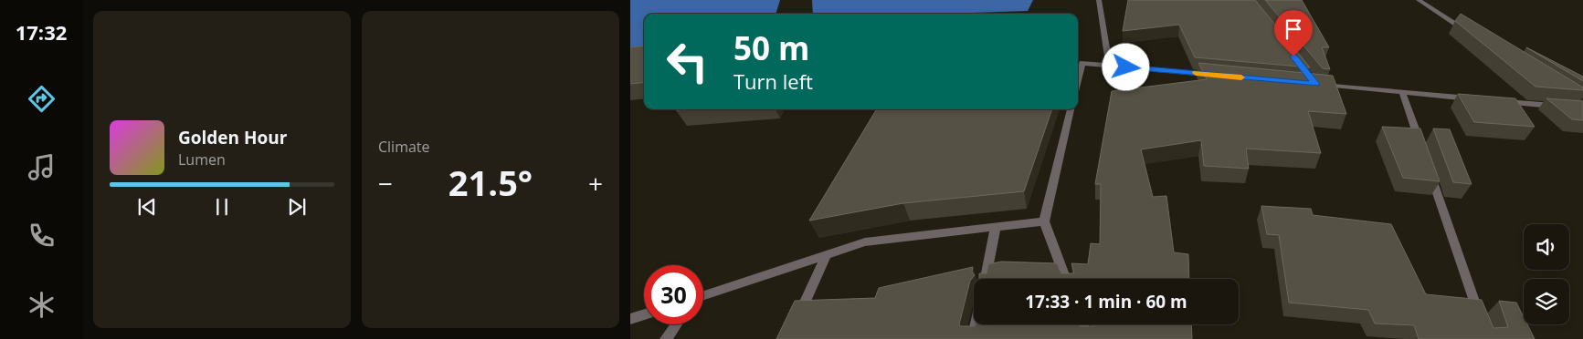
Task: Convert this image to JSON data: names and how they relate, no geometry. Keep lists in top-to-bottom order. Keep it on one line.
{"page":{"tabs":"17:32","tile":"Climate","turn":["50 m","Turn left"],"song":["Golden Hour","Lumen"],"heat":["−","21.5°","+"],"limit":"30","trip":"17:33 · 1 min · 60 m"}}
